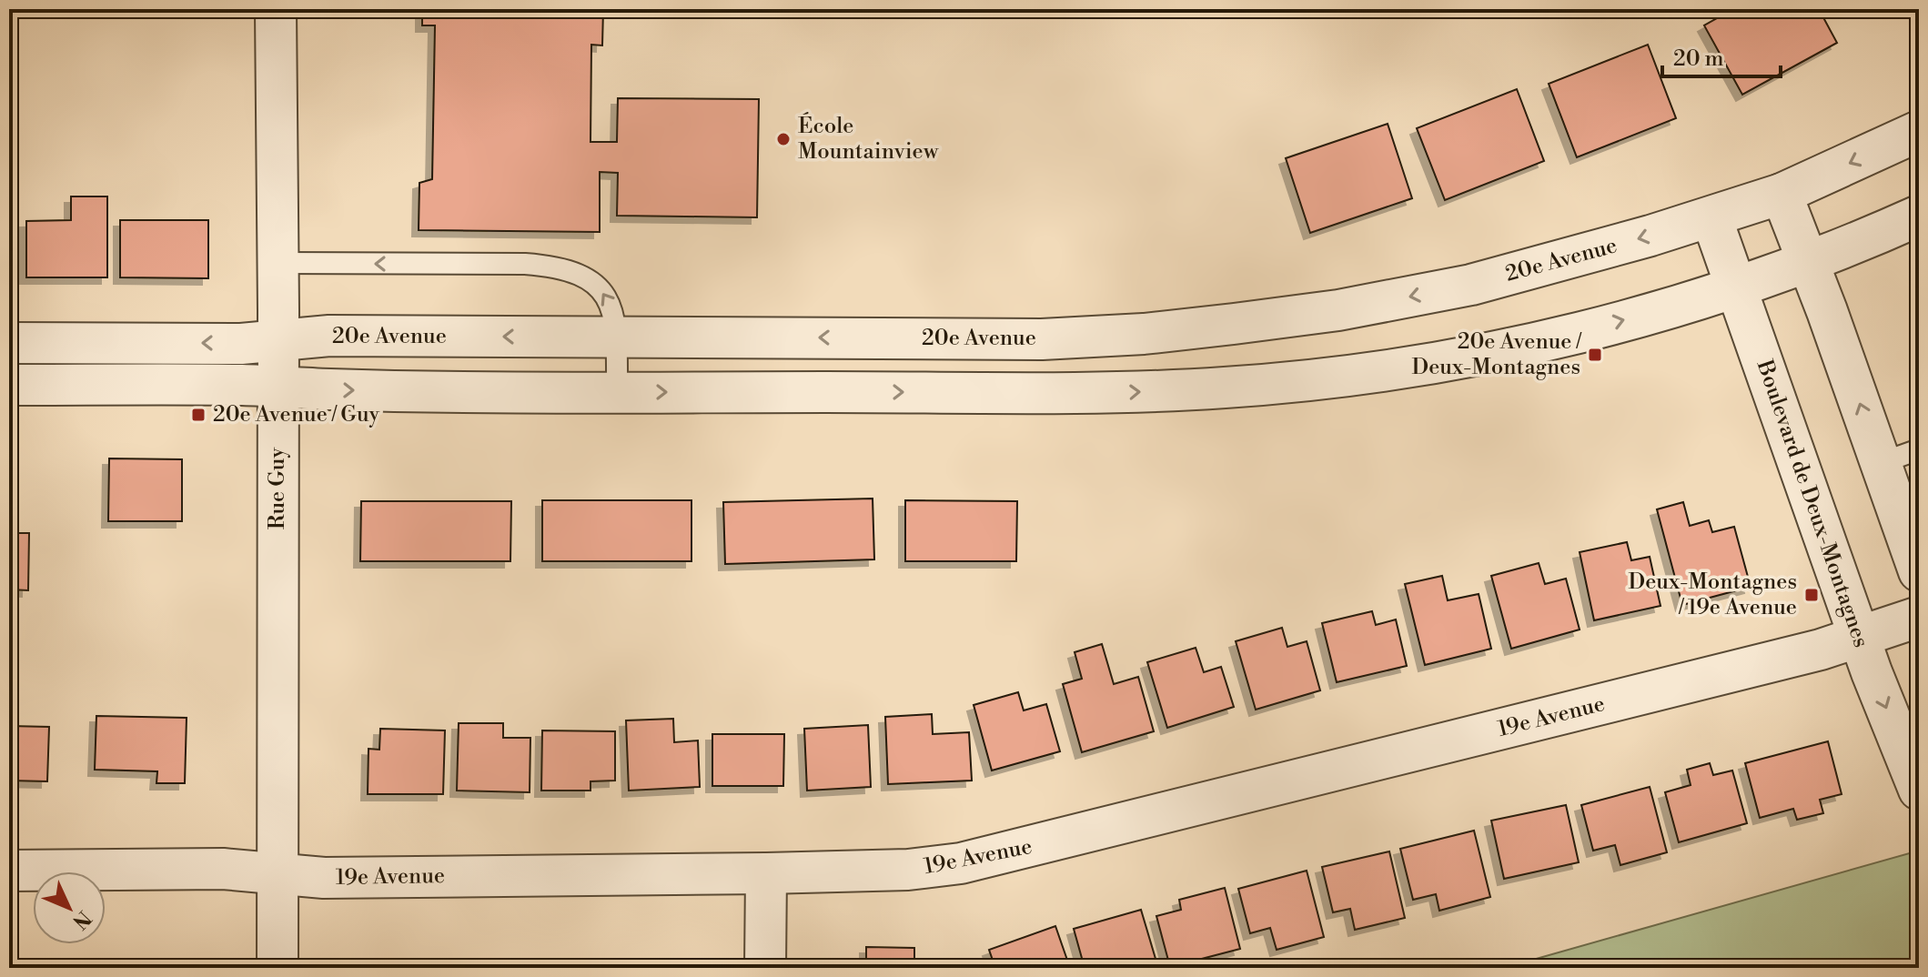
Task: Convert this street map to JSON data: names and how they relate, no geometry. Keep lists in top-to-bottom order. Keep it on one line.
{"streets":{"street":["20e Avenue","Rue Guy","Boulevard de Deux-Montagnes","19e Avenue"]},"crossings":[["20e Avenue","Rue Guy"],["20e Avenue","Boulevard de Deux-Montagnes"],["Rue Guy","19e Avenue"],["Boulevard de Deux-Montagnes","19e Avenue"]],"places":{"other":["École Mountainview"],"transit":["20e Avenue / Deux-Montagnes","20e Avenue / Guy","Deux-Montagnes / 19e Avenue"]},"scale_bar":"20 m","north":"bottom right"}
